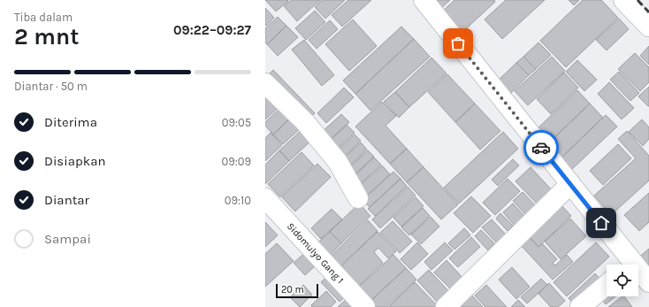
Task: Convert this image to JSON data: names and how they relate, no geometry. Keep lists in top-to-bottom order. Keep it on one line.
{"streets":{"street":["Sidomulyo Gang 1"]},"scale_bar":"20 m","page":{"heading":["2 mnt","Tiba dalam","09:22–09:27"],"bar":"Diantar · 50 m","list":[["Diterima","09:05"],["Disiapkan","09:09"],["Diantar","09:10"],"Sampai"],"scale":"20 m"}}
